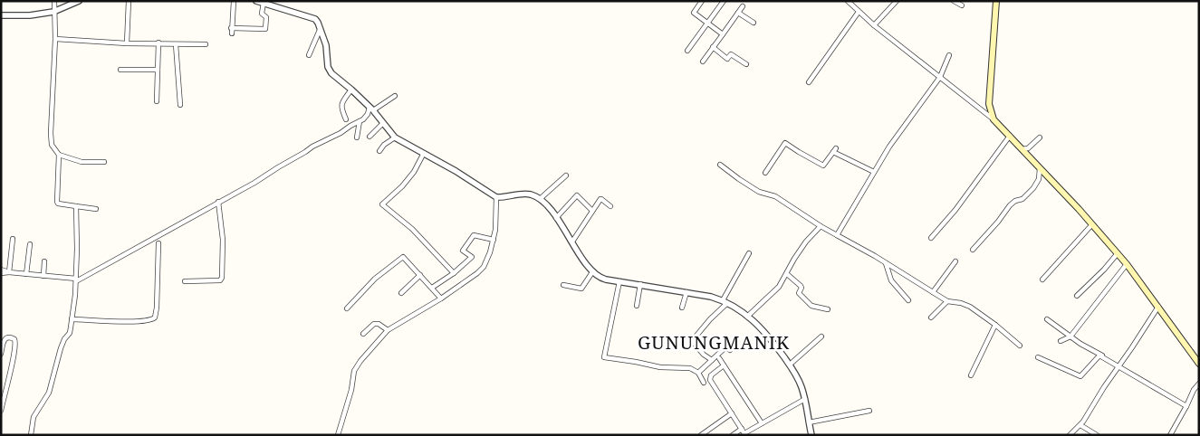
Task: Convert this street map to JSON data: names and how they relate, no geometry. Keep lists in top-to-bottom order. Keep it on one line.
{"districts":["GUNUNGMANIK"]}
